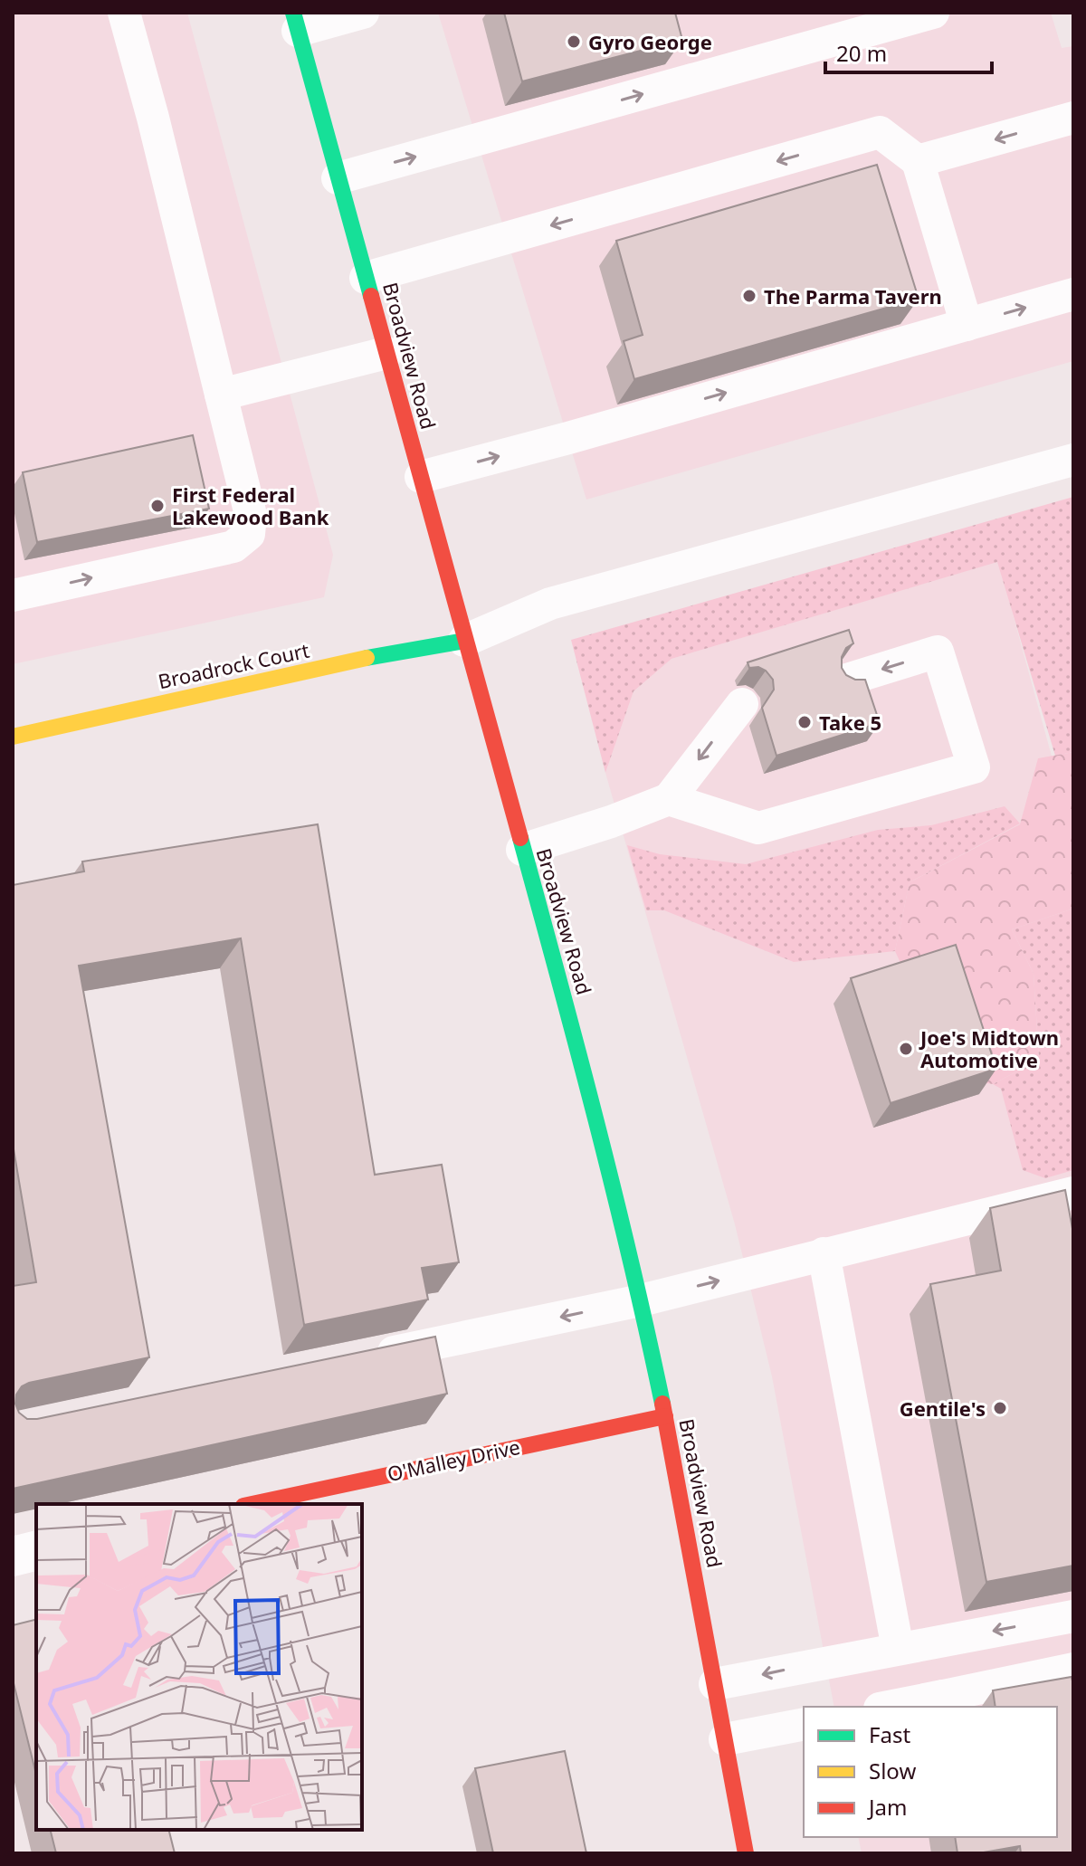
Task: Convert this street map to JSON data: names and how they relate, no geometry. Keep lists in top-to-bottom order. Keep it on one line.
{"streets":{"main road":["Broadview Road","Broadrock Court","O'Malley Drive"]},"crossings":[["Broadview Road","Broadrock Court"],["Broadview Road","O'Malley Drive"]],"places":["Gyro George","The Parma Tavern","First Federal Lakewood Bank","Take 5","Joe's Midtown Automotive","Gentile's"],"legend":["Fast","Slow","Jam"],"scale_bar":"20 m"}
